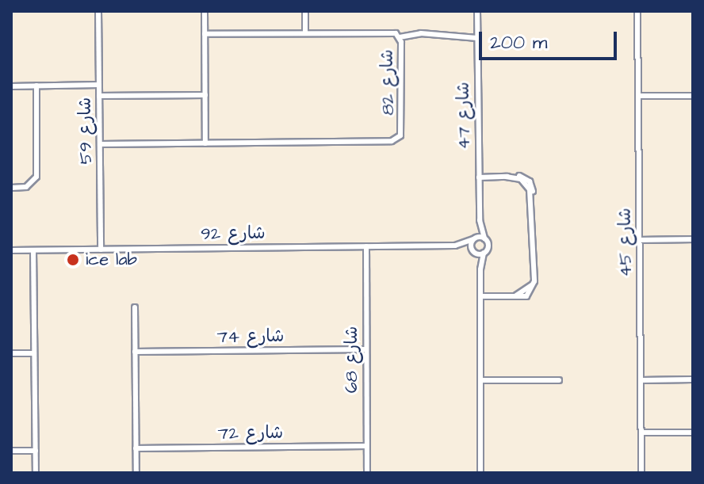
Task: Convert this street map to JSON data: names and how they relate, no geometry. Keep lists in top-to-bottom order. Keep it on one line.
{"streets":{"street":["شارع 82","شارع 47","شارع 59","شارع 92","شارع 45","شارع 74","شارع 68","شارع 72"]},"crossings":[["شارع 82","شارع 59"],["شارع 47","شارع 92"],["شارع 59","شارع 92"],["شارع 92","شارع 68"],["شارع 74","شارع 68"],["شارع 68","شارع 72"]],"places":["ice lab"],"scale_bar":"200 m"}
